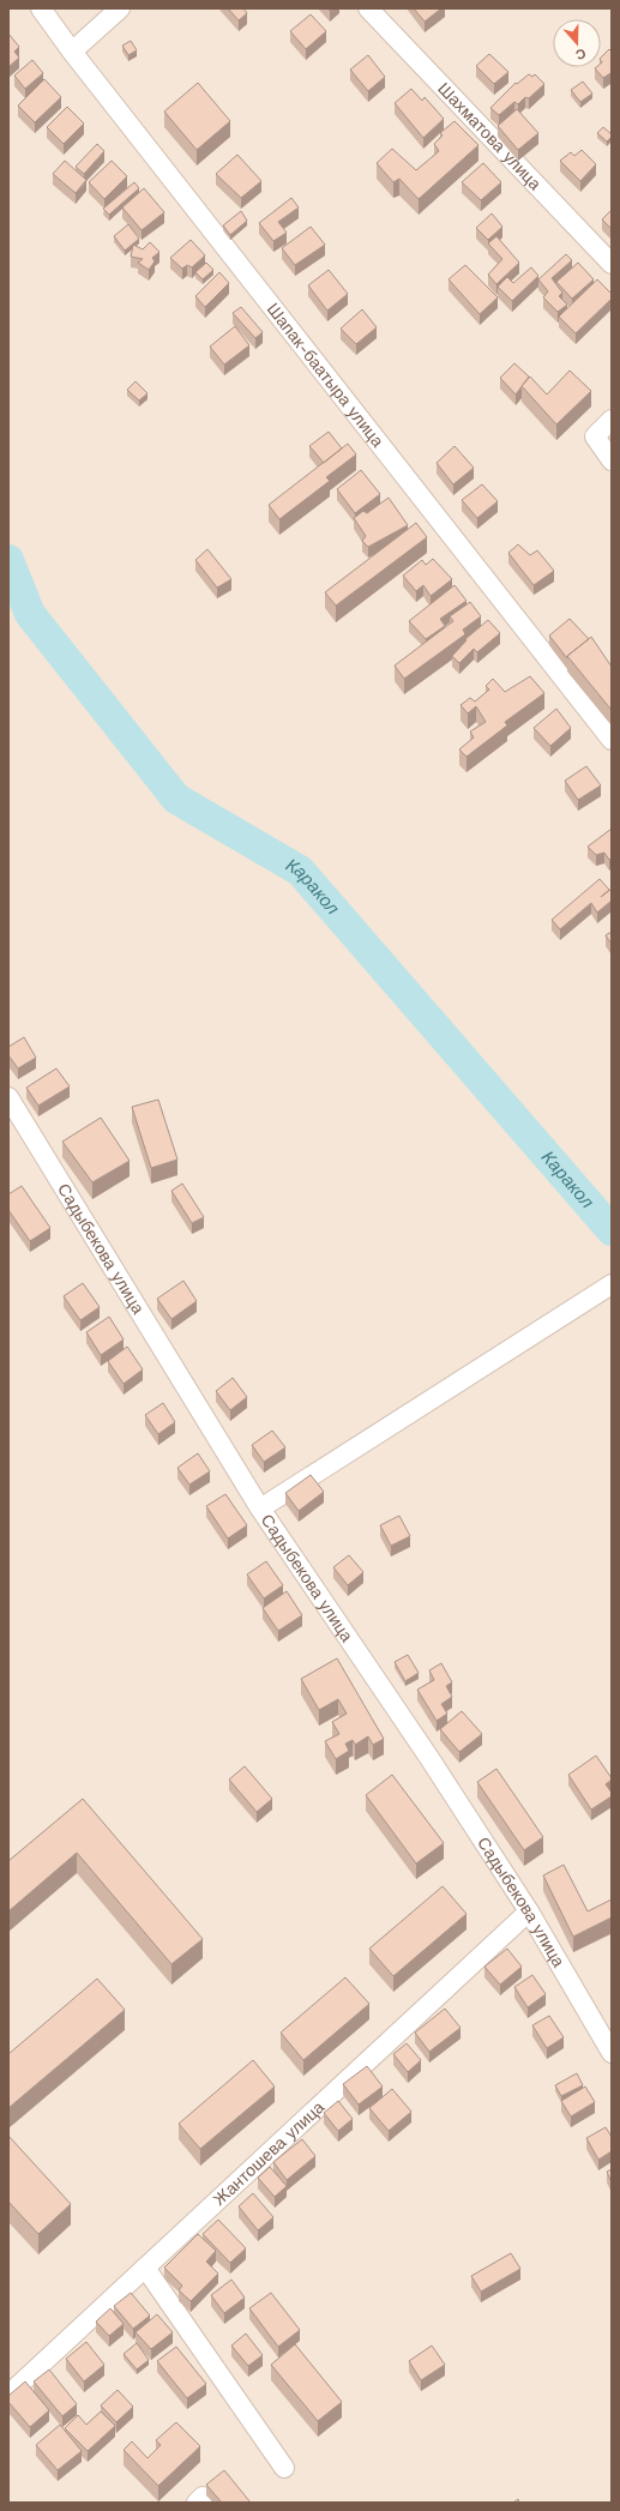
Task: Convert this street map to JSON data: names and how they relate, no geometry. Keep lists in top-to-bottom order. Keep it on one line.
{"streets":{"street":["Шахматова улица","Шапак-баатыра улица","Садыбекова улица","Жантошева улица"]},"crossings":[["Садыбекова улица","Жантошева улица"]],"water":["Каракол"],"north":"bottom"}
